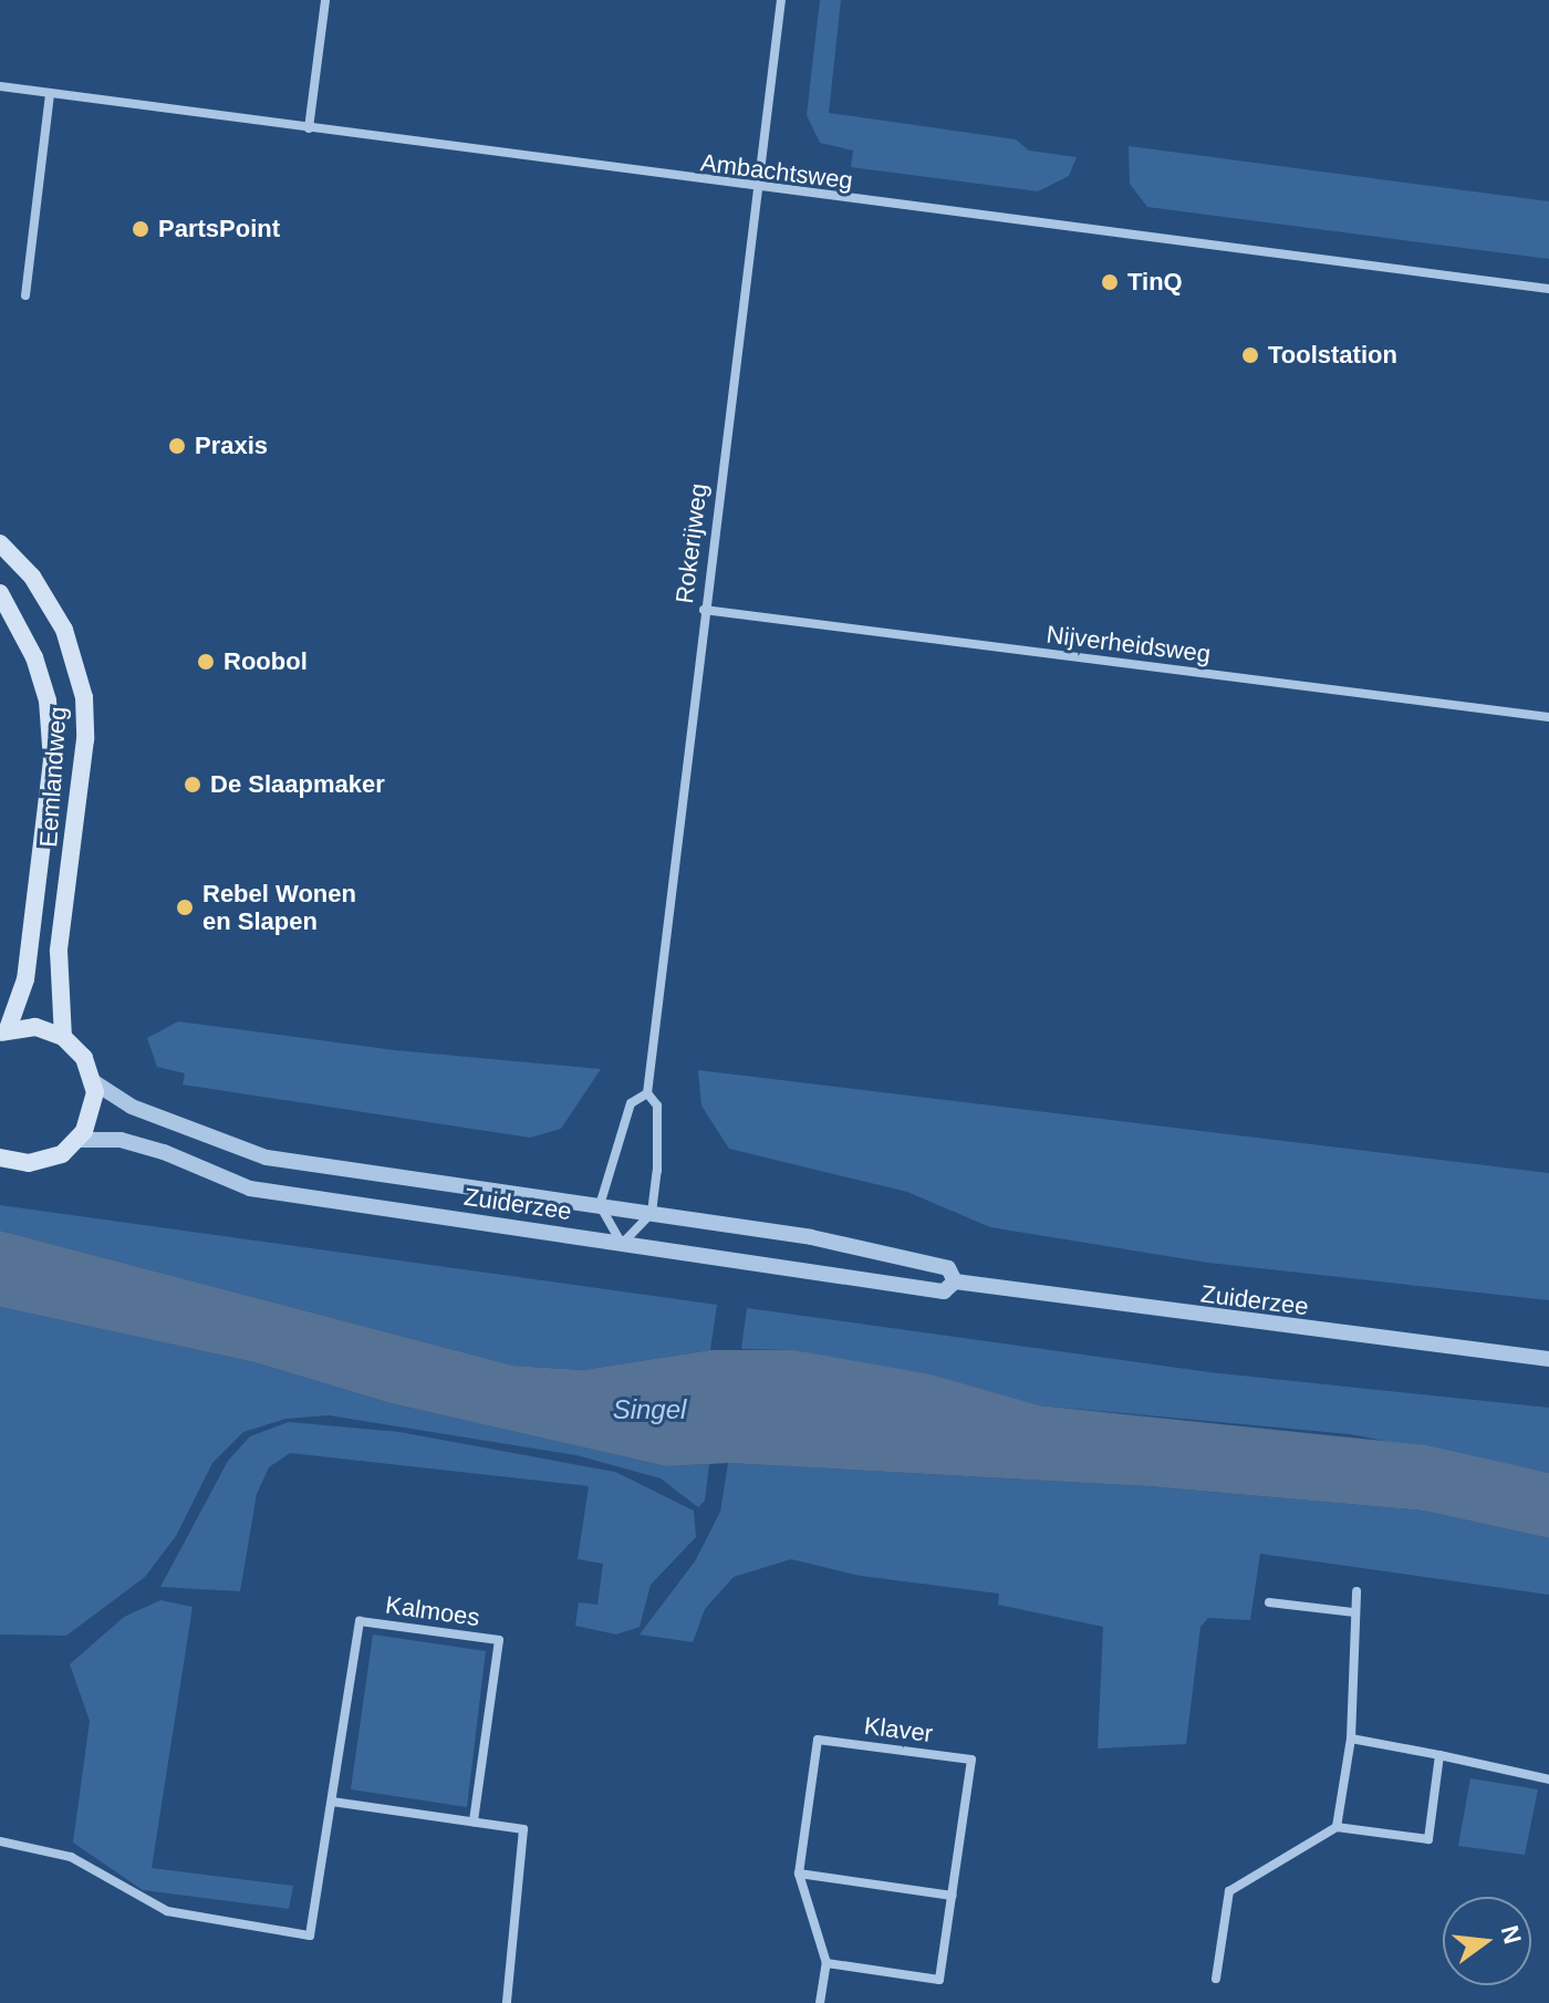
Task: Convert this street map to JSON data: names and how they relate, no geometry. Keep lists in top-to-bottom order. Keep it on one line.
{"streets":{"main road":["Eemlandweg"],"street":["Ambachtsweg","Rokerijweg","Nijverheidsweg","Zuiderzee","Kalmoes","Klaver"]},"crossings":[["Ambachtsweg","Rokerijweg"],["Rokerijweg","Nijverheidsweg"],["Rokerijweg","Zuiderzee"]],"water":["Singel"],"places":["PartsPoint","TinQ","Toolstation","Praxis","Roobol","De Slaapmaker","Rebel Wonen en Slapen"],"north":"right"}
